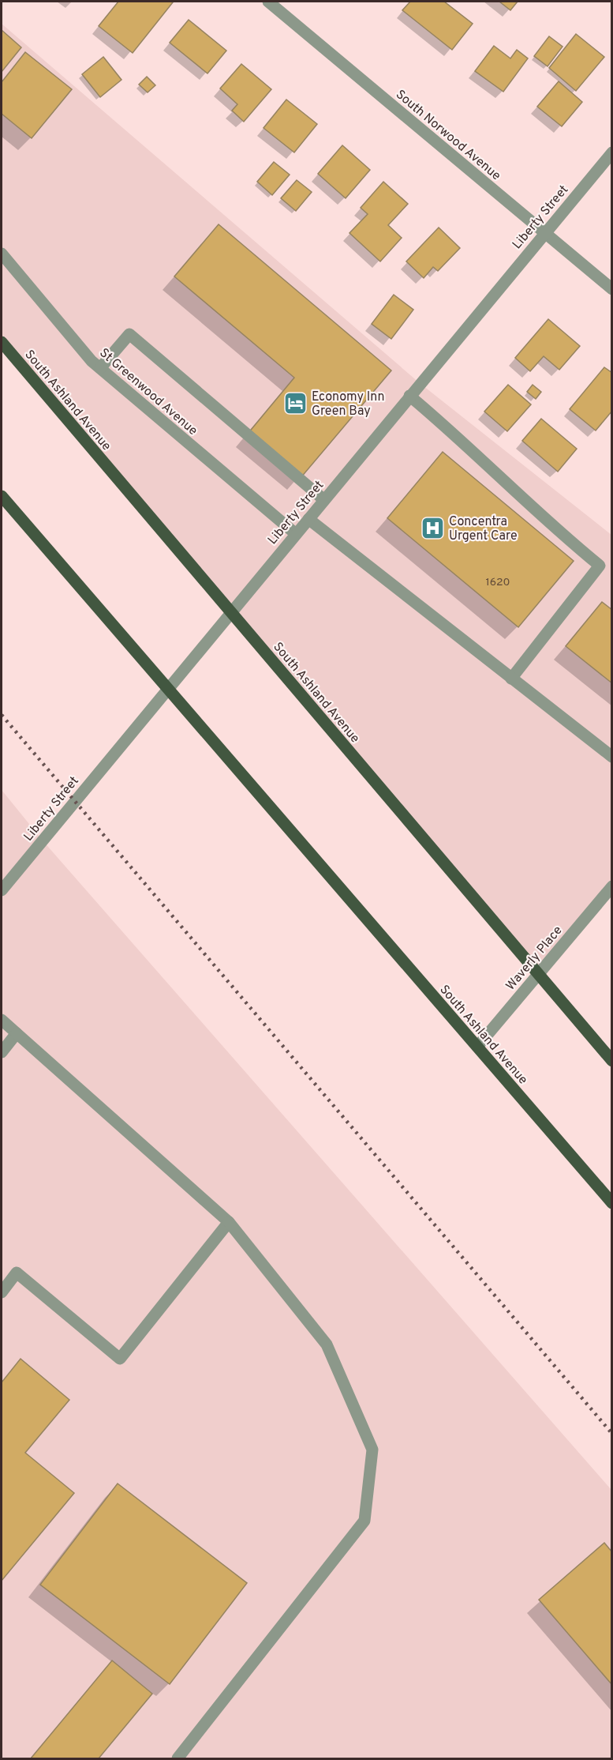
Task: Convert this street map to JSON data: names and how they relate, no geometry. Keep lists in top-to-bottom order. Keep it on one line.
{"streets":{"main road":["South Ashland Avenue"],"street":["South Norwood Avenue","Liberty Street","St Greenwood Avenue","Waverly Place"]},"crossings":[["South Norwood Avenue","Liberty Street"],["Liberty Street","St Greenwood Avenue"],["Liberty Street","South Ashland Avenue"],["South Ashland Avenue","Waverly Place"]],"places":{"hotel":["Economy Inn Green Bay"],"hospital":["Concentra Urgent Care"]},"house_numbers":["1620"]}
